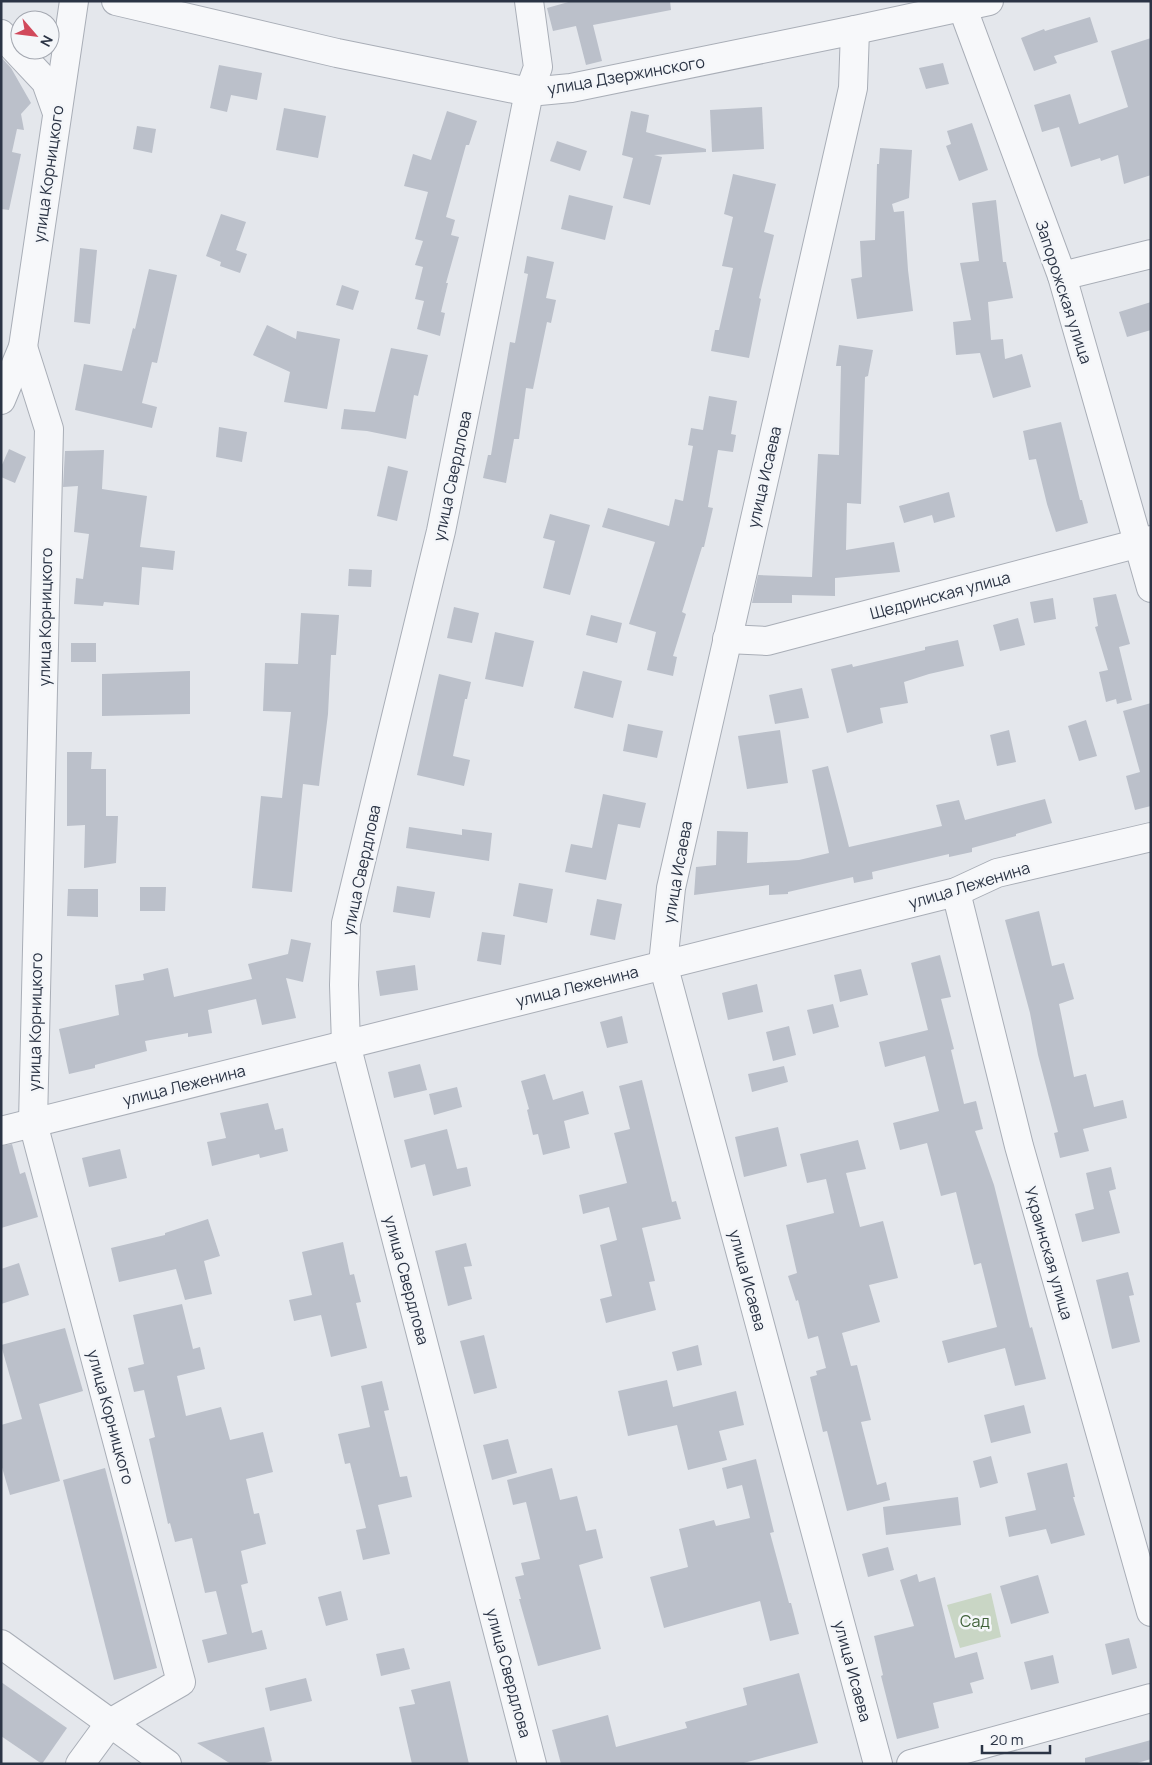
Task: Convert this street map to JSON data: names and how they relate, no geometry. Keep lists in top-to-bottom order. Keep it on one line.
{"streets":{"street":["улица Дзержинского","улица Корницкого","Запорожская улица","улица Свердлова","улица Исаева","Щедринская улица","улица Леженина","Украинская улица"]},"crossings":[["улица Дзержинского","Запорожская улица"],["улица Дзержинского","улица Свердлова"],["улица Дзержинского","улица Исаева"],["улица Корницкого","улица Леженина"],["Запорожская улица","Щедринская улица"],["улица Свердлова","улица Леженина"],["улица Исаева","Щедринская улица"],["улица Исаева","улица Леженина"],["улица Леженина","Украинская улица"]],"parks":["Сад"],"scale_bar":"20 m","north":"bottom right"}
